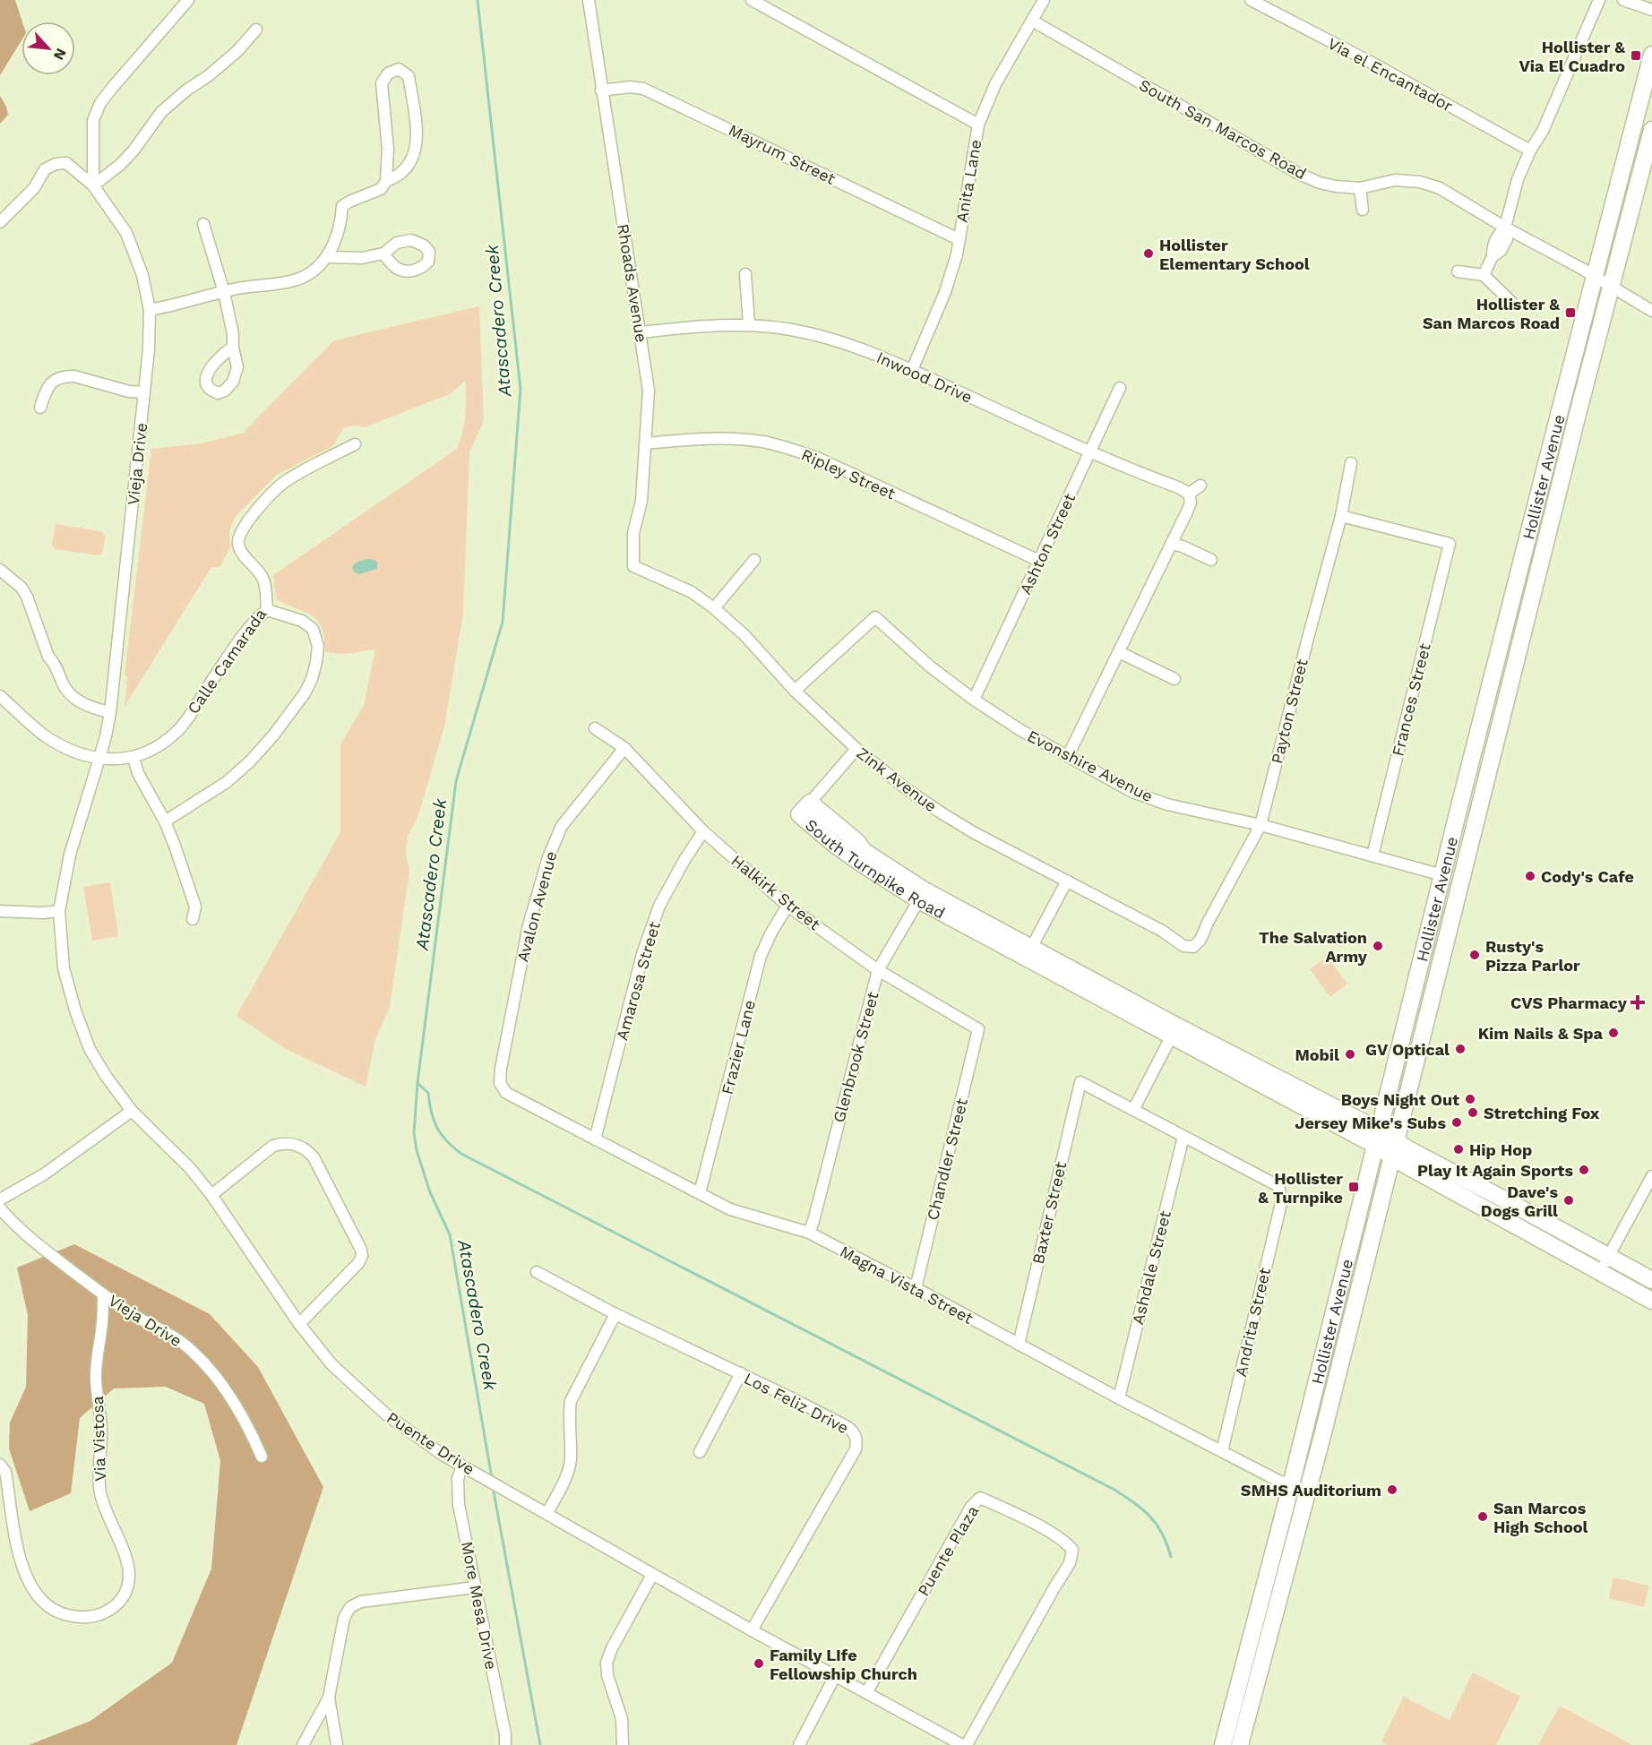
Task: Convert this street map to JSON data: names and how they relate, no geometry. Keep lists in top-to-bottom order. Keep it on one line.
{"streets":{"main road":["Hollister Avenue","South Turnpike Road"],"street":["Via el Encantador","South San Marcos Road","Mayrum Street","Anita Lane","Rhoads Avenue","Inwood Drive","Vieja Drive","Ripley Street","Ashton Street","Calle Camarada","Frances Street","Payton Street","Evonshire Avenue","Zink Avenue","Halkirk Street","Avalon Avenue","Amarosa Street","Frazier Lane","Glenbrook Street","Chandler Street","Baxter Street","Ashdale Street","Magna Vista Street","Andrita Street","Los Feliz Drive","Via Vistosa","Puente Drive","Puente Plaza","More Mesa Drive"]},"crossings":[["South San Marcos Road","Anita Lane"],["South San Marcos Road","Hollister Avenue"],["Mayrum Street","Anita Lane"],["Mayrum Street","Rhoads Avenue"],["Anita Lane","Inwood Drive"],["Rhoads Avenue","Inwood Drive"],["Rhoads Avenue","Ripley Street"],["Rhoads Avenue","Zink Avenue"],["Inwood Drive","Ashton Street"],["Vieja Drive","Via Vistosa"],["Vieja Drive","Puente Drive"],["Ripley Street","Ashton Street"],["Hollister Avenue","Evonshire Avenue"],["Hollister Avenue","South Turnpike Road"],["Hollister Avenue","Magna Vista Street"],["Ashton Street","Evonshire Avenue"],["Frances Street","Payton Street"],["Frances Street","Evonshire Avenue"],["Payton Street","Evonshire Avenue"],["Payton Street","Zink Avenue"],["Evonshire Avenue","Zink Avenue"],["South Turnpike Road","Glenbrook Street"],["Halkirk Street","Avalon Avenue"],["Halkirk Street","Amarosa Street"],["Halkirk Street","Frazier Lane"],["Halkirk Street","Glenbrook Street"],["Halkirk Street","Chandler Street"],["Avalon Avenue","Magna Vista Street"],["Amarosa Street","Magna Vista Street"],["Frazier Lane","Magna Vista Street"],["Glenbrook Street","Magna Vista Street"],["Chandler Street","Magna Vista Street"],["Baxter Street","Magna Vista Street"],["Ashdale Street","Magna Vista Street"],["Ashdale Street","Andrita Street"],["Magna Vista Street","Andrita Street"],["Los Feliz Drive","Puente Drive"],["Puente Drive","Puente Plaza"],["Puente Drive","More Mesa Drive"]],"water":["Atascadero Creek"],"places":{"transit":["Hollister & Via El Cuadro","Hollister & San Marcos Road","Hollister & Turnpike"],"other":["Hollister Elementary School","Cody's Cafe","The Salvation Army","Rusty's Pizza Parlor","Kim Nails & Spa","GV Optical","Mobil","Boys Night Out","Stretching Fox","Jersey Mike's Subs","Hip Hop","Play It Again Sports","Dave's Dogs Grill","SMHS Auditorium","San Marcos High School","Family LIfe Fellowship Church"],"health":["CVS Pharmacy"]},"north":"bottom right"}
